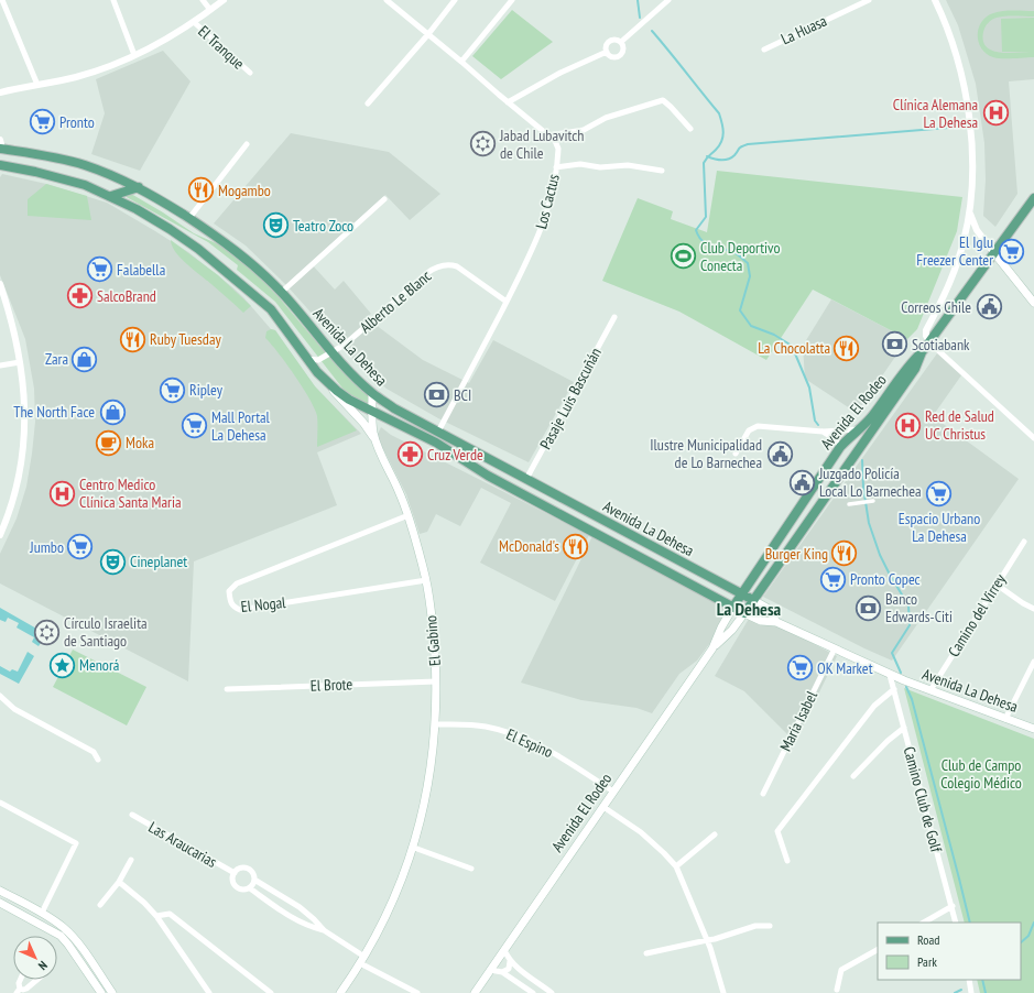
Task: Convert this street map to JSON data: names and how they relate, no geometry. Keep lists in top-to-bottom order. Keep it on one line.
{"streets":{"main road":["Avenida La Dehesa","Avenida El Rodeo","El Gabino"],"street":["La Huasa","El Tranque","Los Cactus","Alberto Le Blanc","Pasaje Luis Bascuñán","El Nogal","Camino del Virrey","El Brote","María Isabel","El Espino","Camino Club de Golf","Las Araucarias"]},"crossings":[["Los Cactus","Alberto Le Blanc"],["Los Cactus","Avenida La Dehesa"],["Alberto Le Blanc","Avenida La Dehesa"],["Avenida La Dehesa","Pasaje Luis Bascuñán"],["Avenida La Dehesa","Avenida El Rodeo"],["Avenida La Dehesa","Camino del Virrey"],["Avenida La Dehesa","El Gabino"],["Avenida La Dehesa","María Isabel"],["Avenida La Dehesa","Camino Club de Golf"],["Avenida El Rodeo","El Espino"],["El Nogal","El Gabino"],["El Gabino","El Brote"],["El Gabino","El Espino"],["El Gabino","Las Araucarias"]],"districts":["La Dehesa"],"parks":["Club de Campo Colegio Médico"],"places":{"hospital":["Clínica Alemana La Dehesa","Red de Salud UC Christus","Centro Medico Clínica Santa Maria"],"supermarket":["Pronto","El Iglu Freezer Center","Falabella","Ripley","Mall Portal La Dehesa","Espacio Urbano La Dehesa","Jumbo","Pronto Copec","OK Market"],"synagogue":["Jabad Lubavitch de Chile","Círculo Israelita de Santiago"],"restaurant":["Mogambo","Ruby Tuesday","La Chocolatta","McDonald's","Burger King"],"theatre":["Teatro Zoco","Cineplanet"],"sports":["Club Deportivo Conecta"],"pharmacy":["SalcoBrand","Cruz Verde"],"public building":["Correos Chile","Ilustre Municipalidad de Lo Barnechea","Juzgado Policía Local Lo Barnechea"],"bank":["Scotiabank","BCI","Banco Edwards-Citi"],"shop":["Zara","The North Face"],"cafe":["Moka"],"place":["Menorá"]},"legend":["Road","Park"],"north":"bottom right"}
